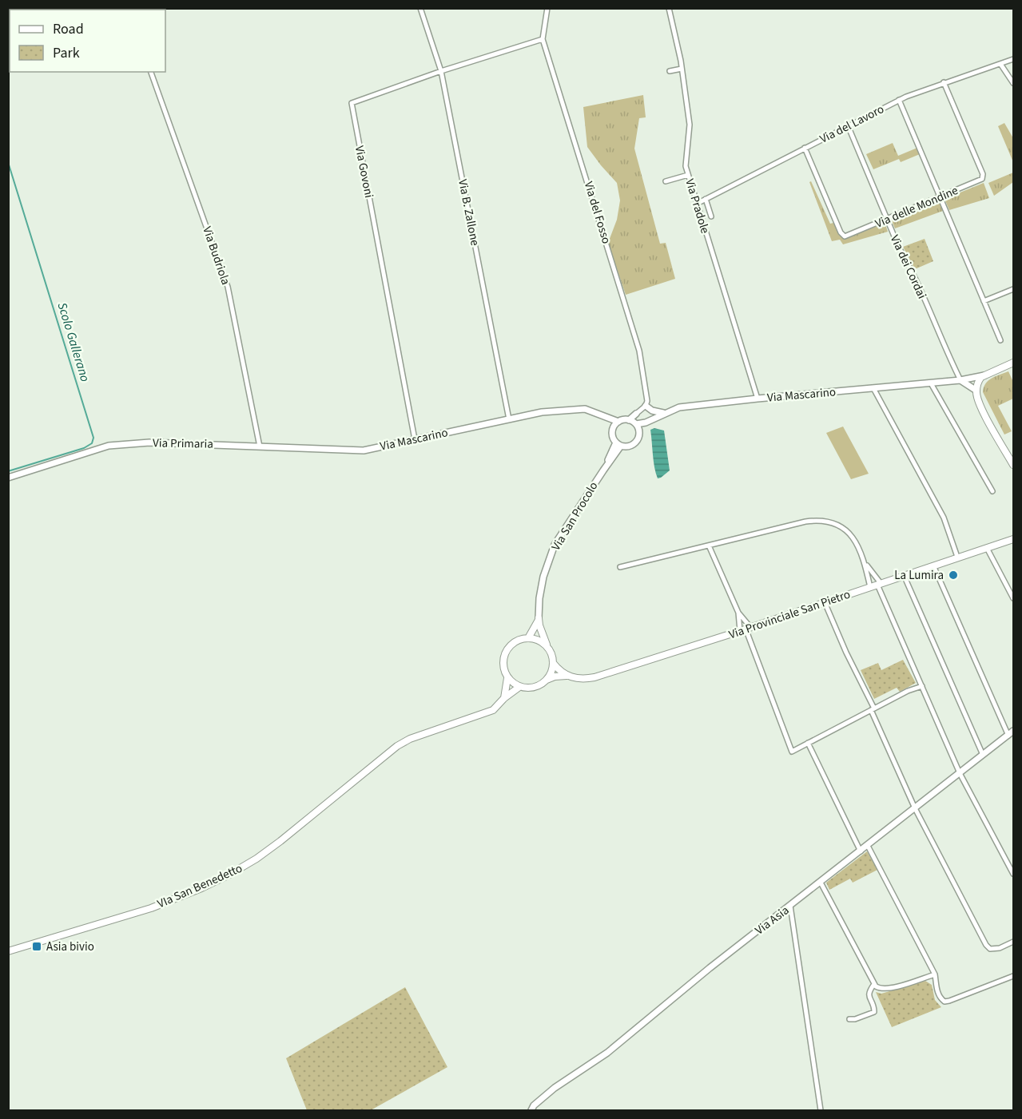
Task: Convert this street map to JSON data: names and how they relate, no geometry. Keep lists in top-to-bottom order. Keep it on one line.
{"streets":{"main road":["Via Provinciale San Pietro","VIa San Benedetto"],"street":["Via del Lavoro","Via Govoni","Via Pradole","Via delle Mondine","Via B. Zallone","Via del Fosso","Via Budriola","Via dei Cordai","Via Mascarino","Via Primaria","Via San Procolo","Via Asia"]},"crossings":[["Via del Lavoro","Via Pradole"],["Via del Lavoro","Via delle Mondine"],["Via del Lavoro","Via dei Cordai"],["Via Govoni","Via B. Zallone"],["Via Govoni","Via del Fosso"],["Via Govoni","Via Mascarino"],["Via Pradole","Via Mascarino"],["Via delle Mondine","Via dei Cordai"],["Via B. Zallone","Via Mascarino"],["Via Budriola","Via Primaria"],["Via dei Cordai","Via Mascarino"],["Via Mascarino","Via Primaria"],["Via Mascarino","Via San Procolo"]],"water":["Scolo Gallerano"],"places":{"other":["La Lumira"],"transit":["Asia bivio"]},"legend":["Road","Park"]}
